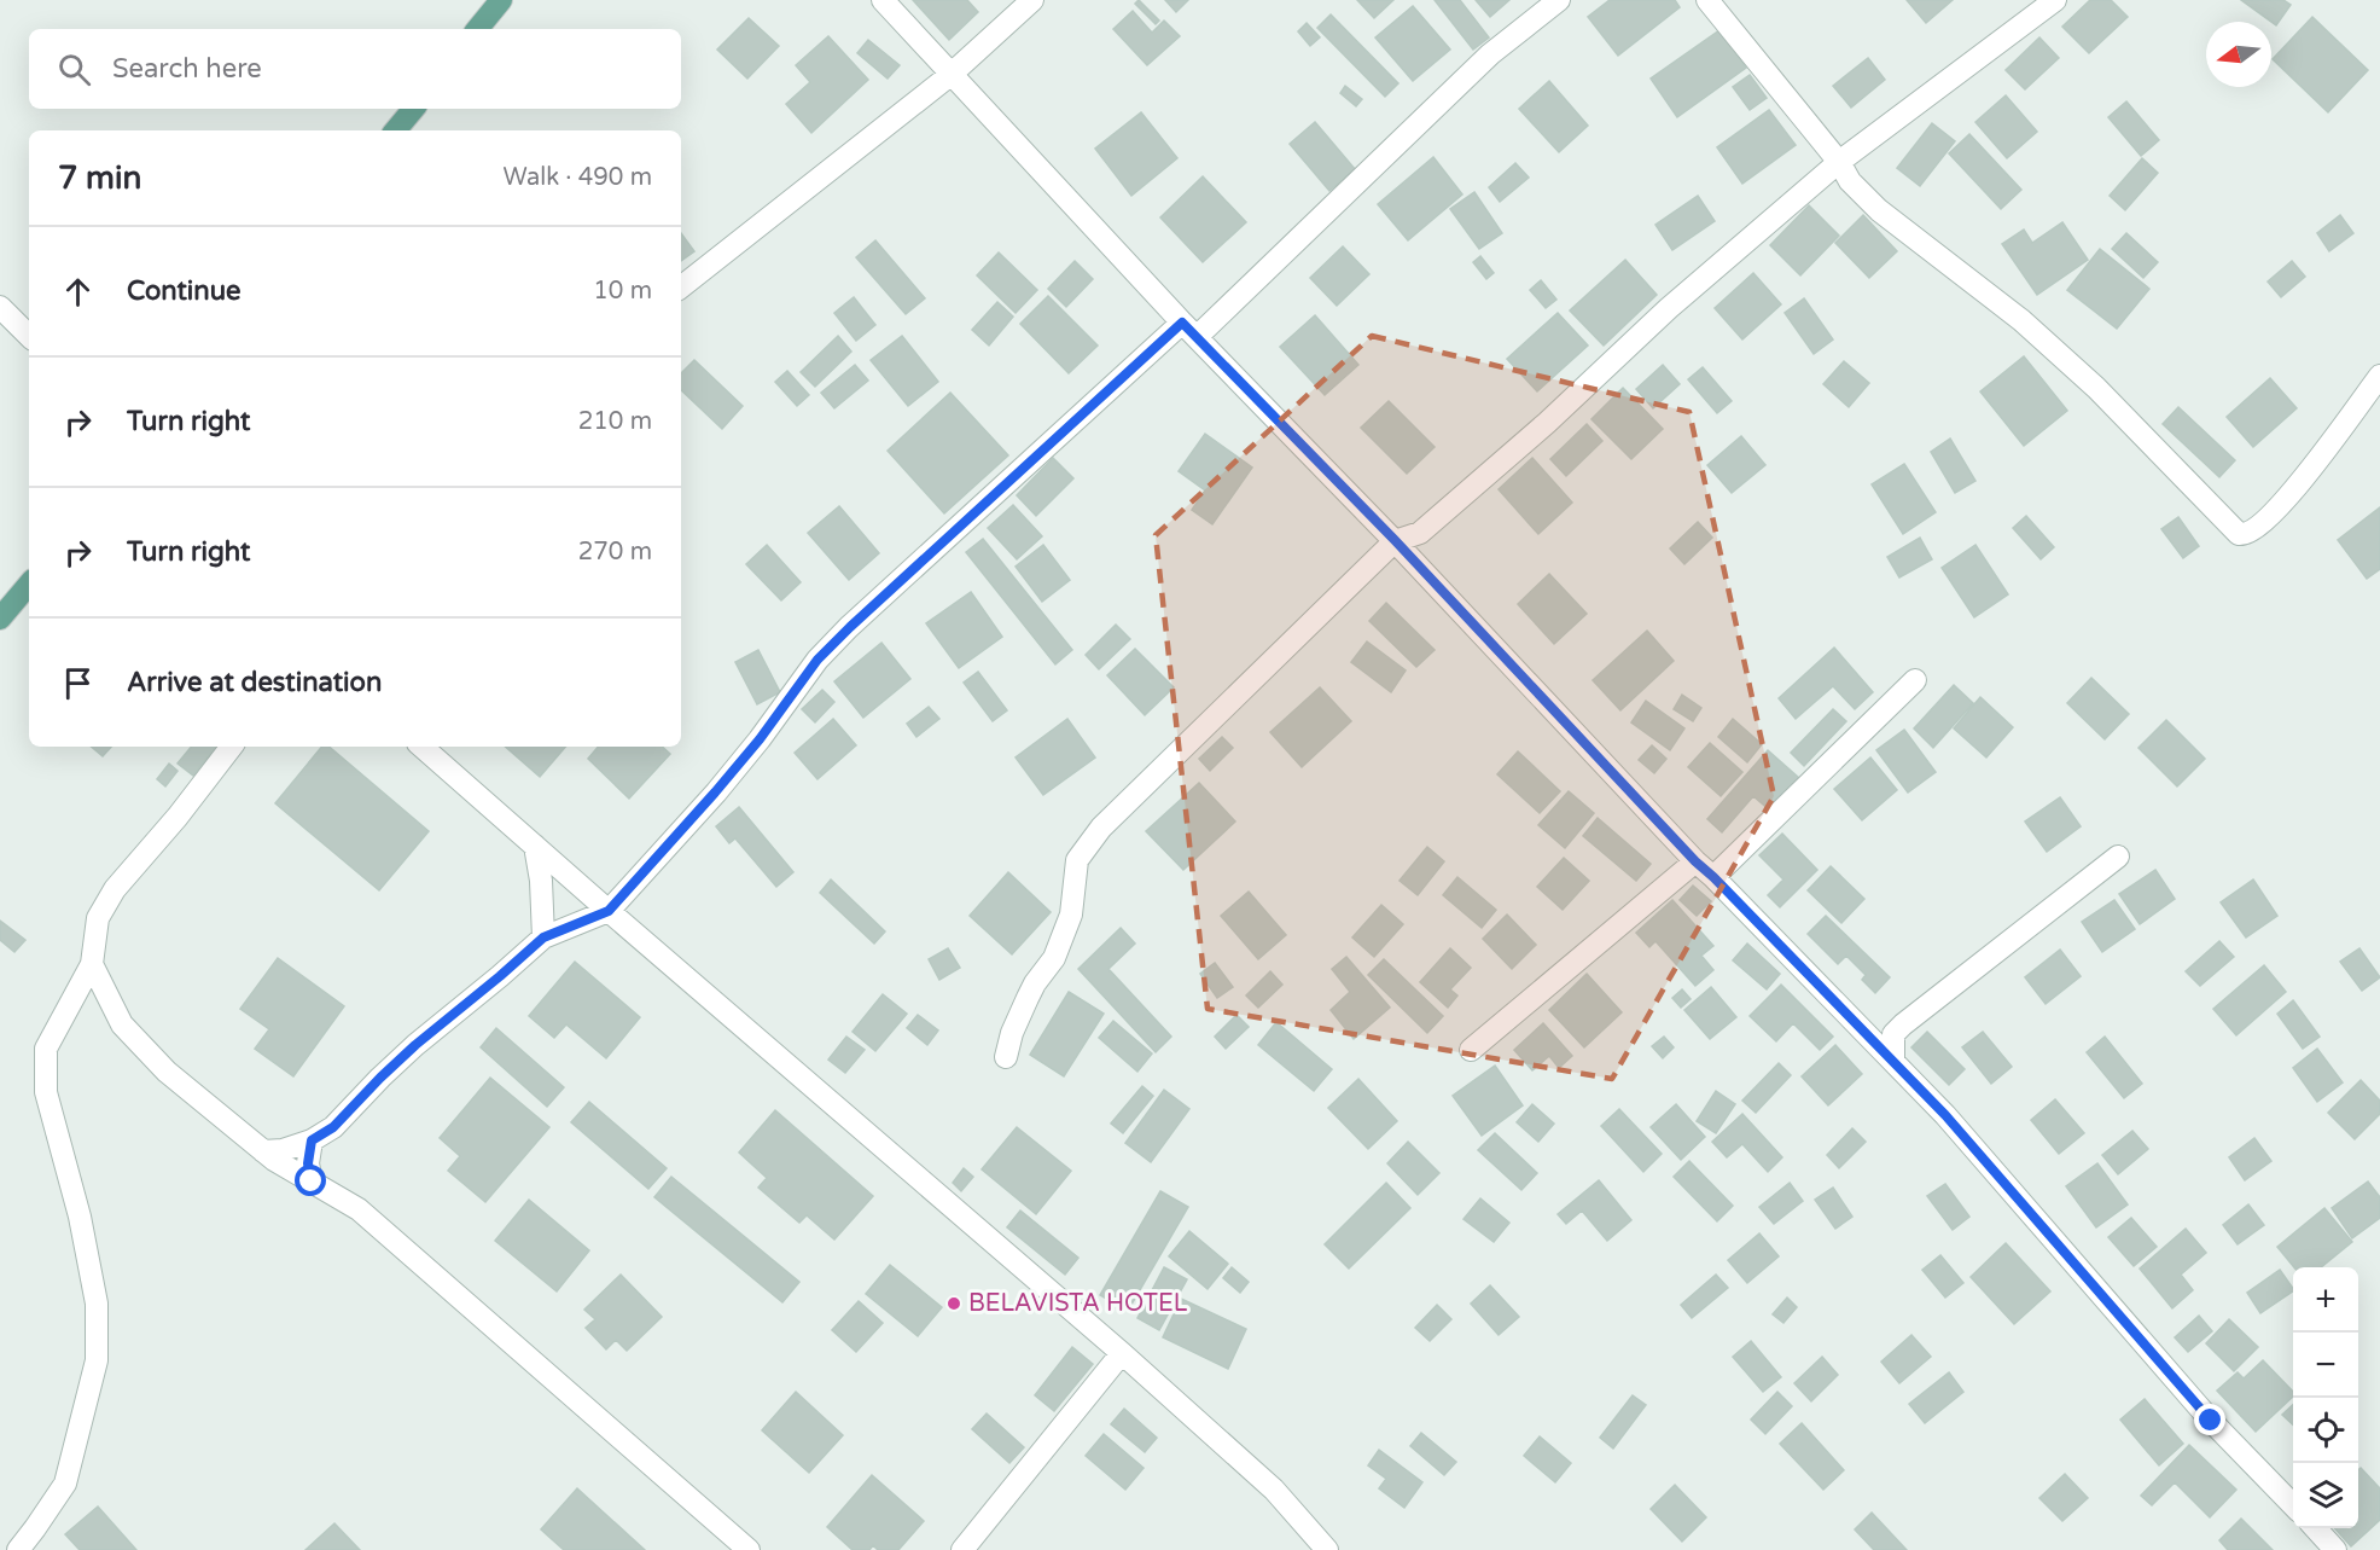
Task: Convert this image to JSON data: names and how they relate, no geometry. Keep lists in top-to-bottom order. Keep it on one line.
{"places":["BELAVISTA HOTEL"],"north":"left","page":{"search":"Search here","heading":["7 min","Walk · 490 m"],"list":[["Continue","10 m"],["Turn right","210 m"],["Turn right","270 m"],"Arrive at destination"],"map_buttons":["+","−"]}}
